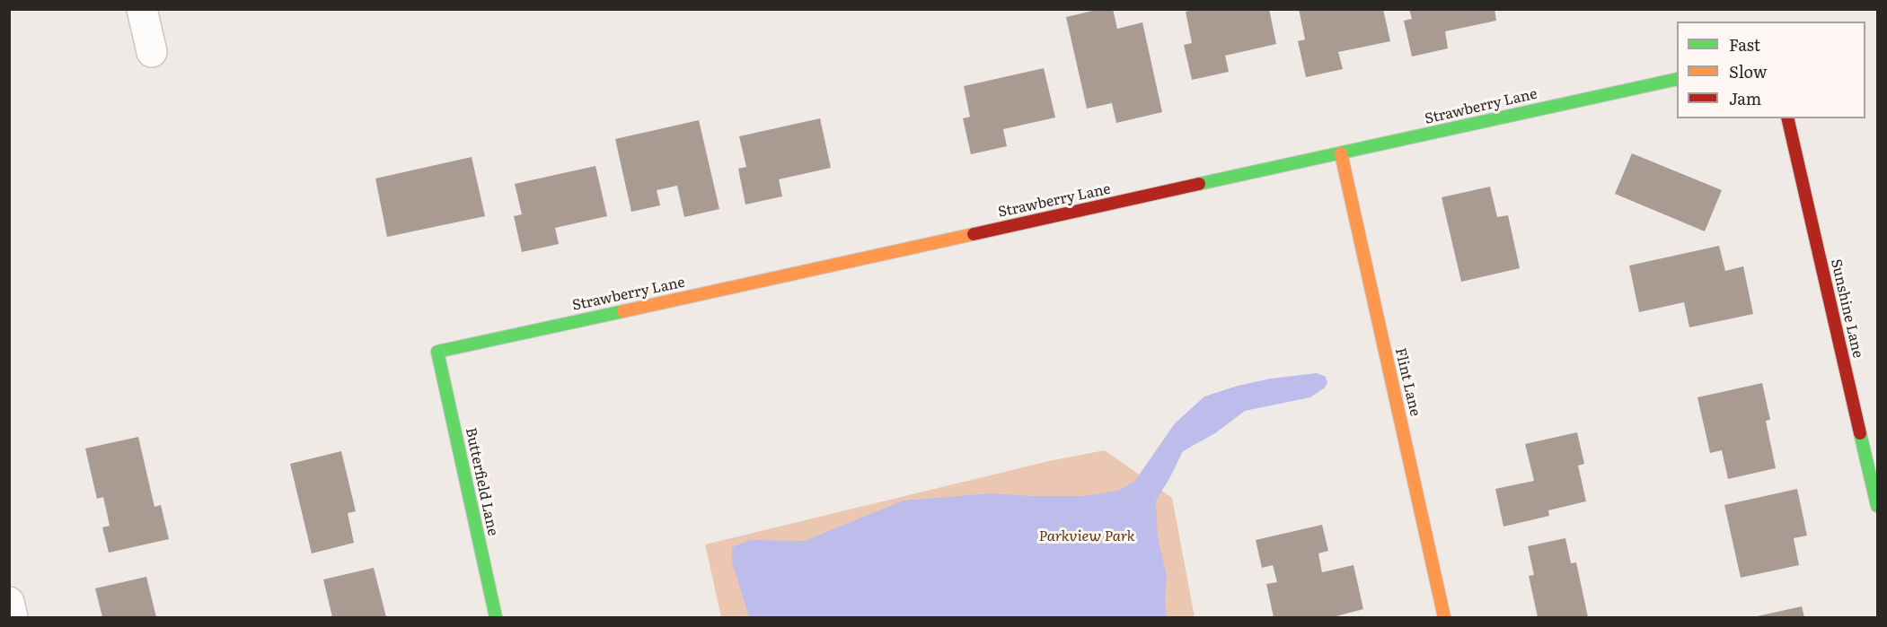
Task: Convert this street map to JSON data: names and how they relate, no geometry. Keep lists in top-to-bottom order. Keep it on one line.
{"streets":{"street":["Strawberry Lane","Sunshine Lane","Flint Lane","Butterfield Lane"]},"crossings":[["Strawberry Lane","Flint Lane"],["Strawberry Lane","Butterfield Lane"]],"parks":["Parkview Park"],"legend":["Fast","Slow","Jam"]}
